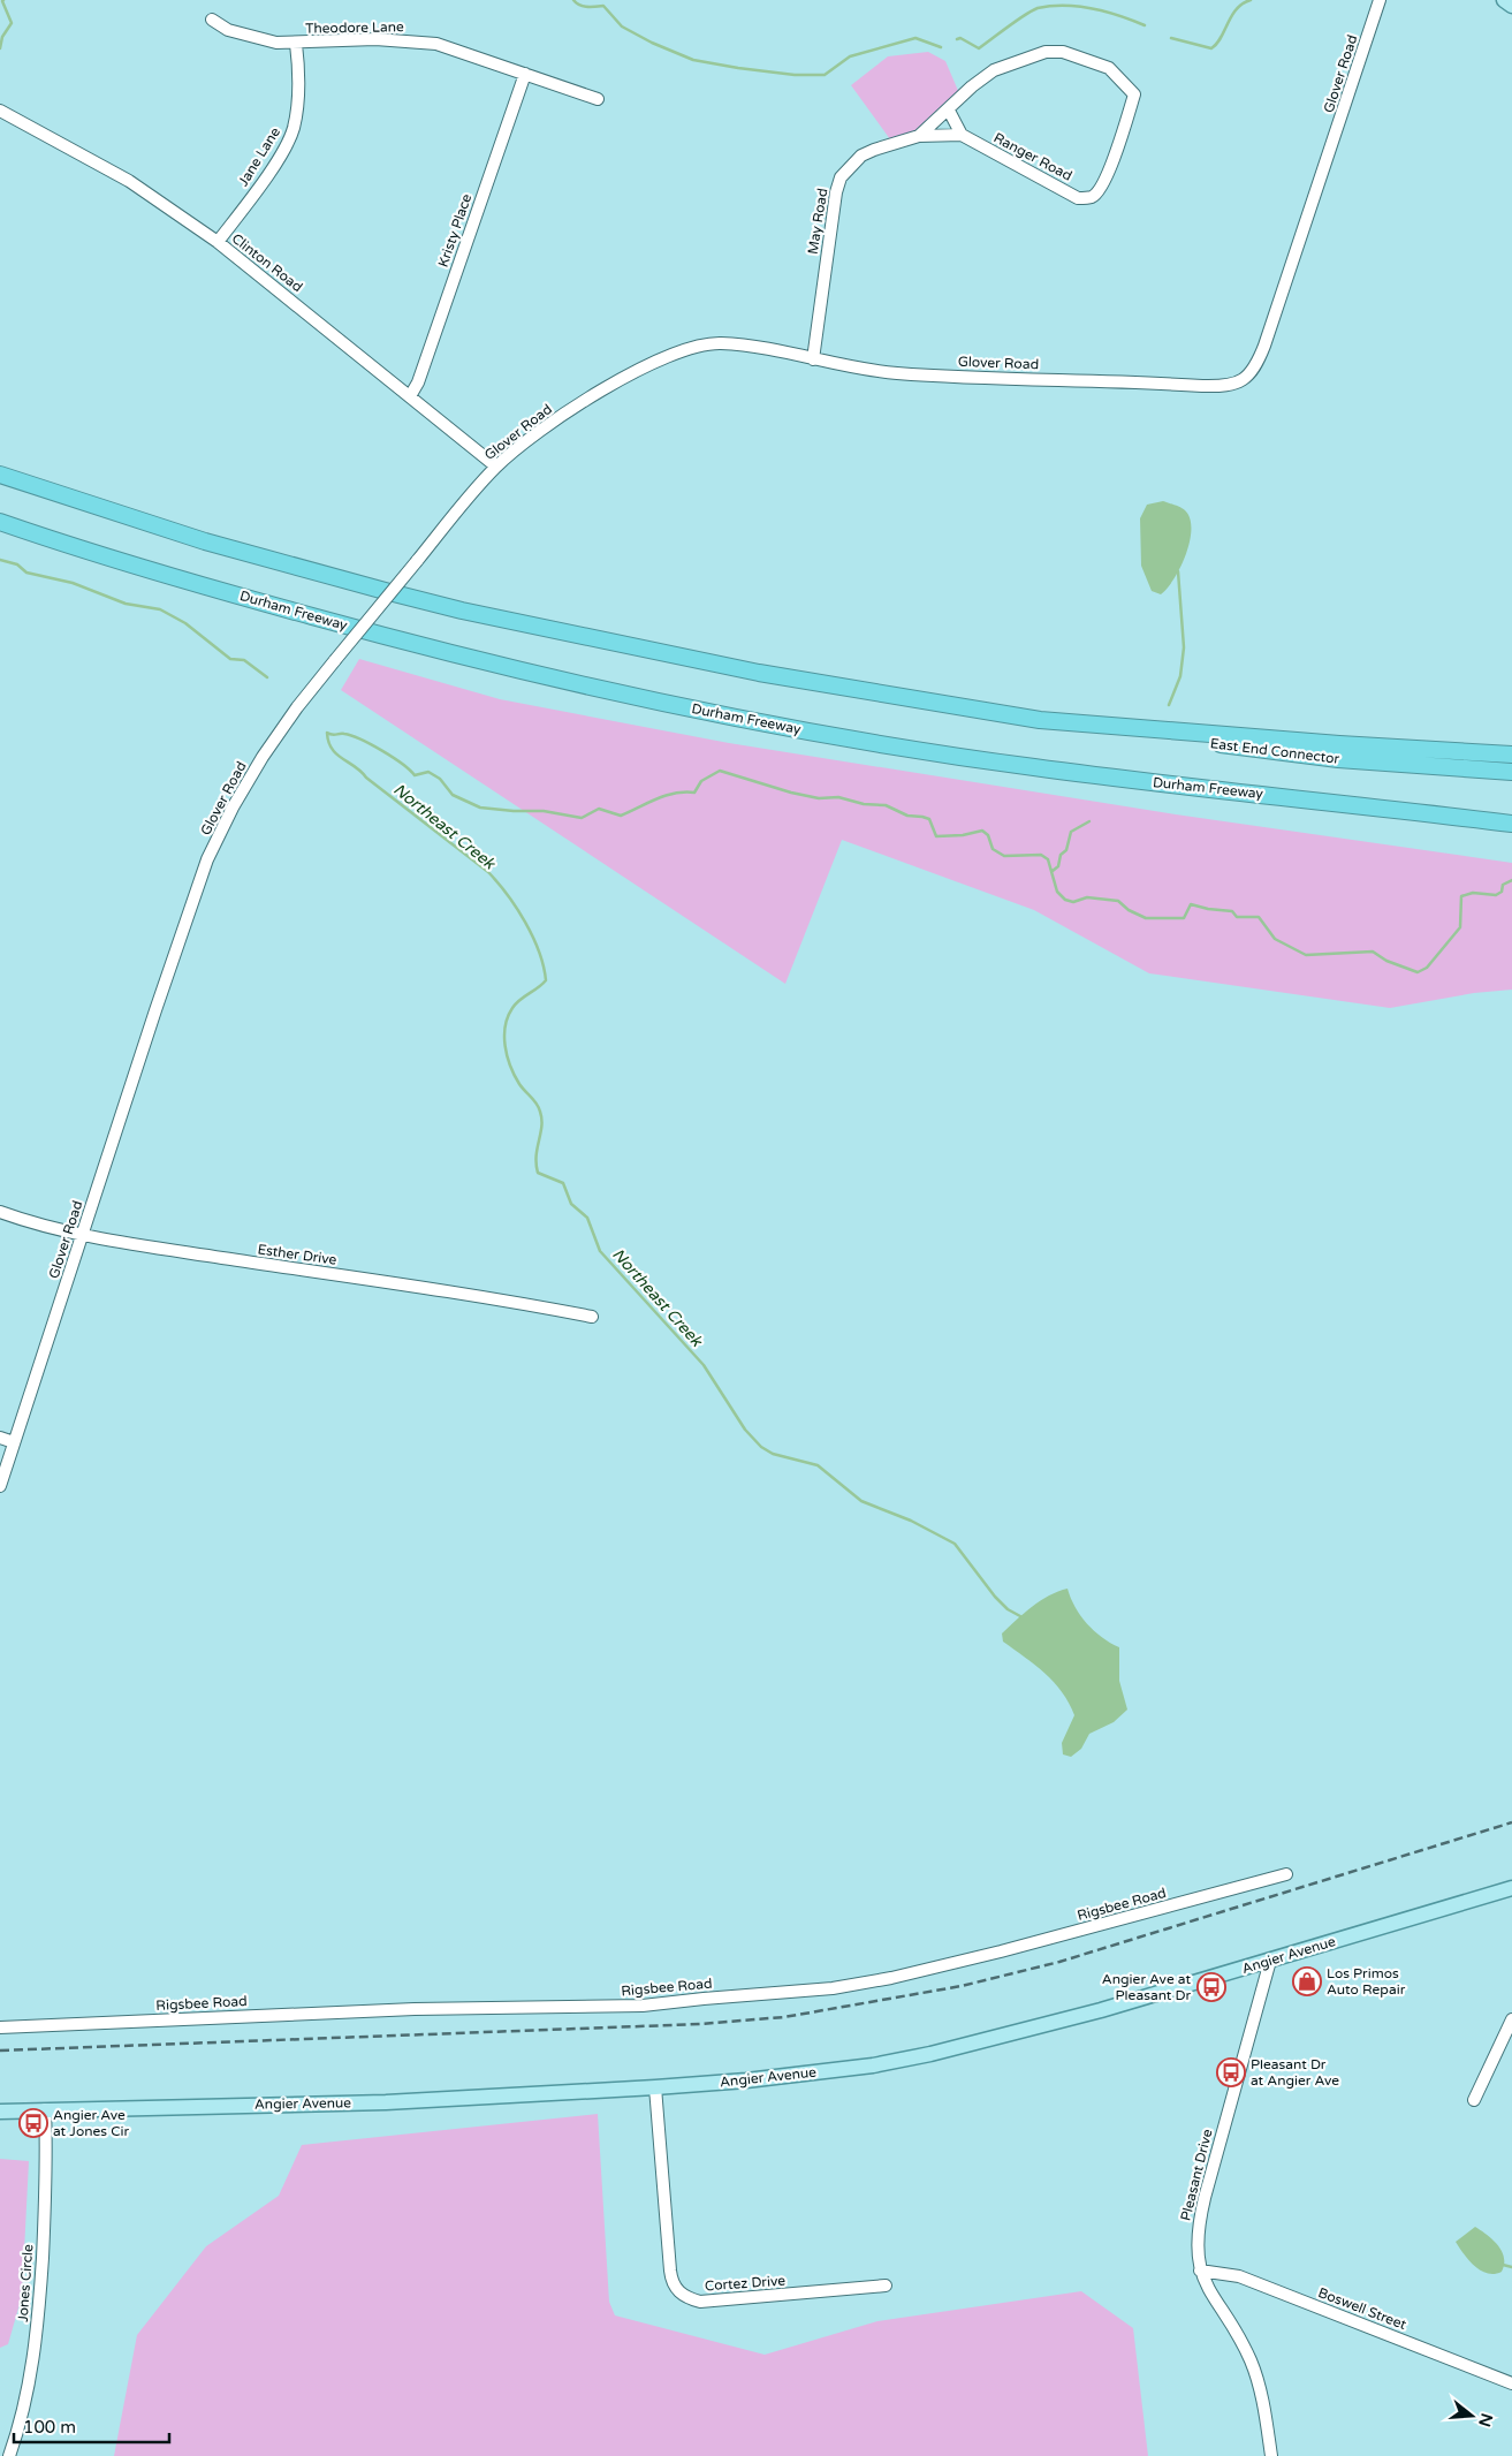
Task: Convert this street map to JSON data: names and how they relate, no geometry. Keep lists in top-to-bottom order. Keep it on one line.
{"streets":{"highway":["Durham Freeway","East End Connector"],"main road":["Angier Avenue"],"street":["Theodore Lane","Glover Road","Jane Lane","Ranger Road","May Road","Kristy Place","Clinton Road","Esther Drive","Rigsbee Road","Pleasant Drive","Jones Circle","Cortez Drive","Boswell Street"]},"crossings":[["Theodore Lane","Jane Lane"],["Theodore Lane","Kristy Place"],["Glover Road","May Road"],["Glover Road","Clinton Road"],["Glover Road","Esther Drive"],["Jane Lane","Clinton Road"],["Kristy Place","Clinton Road"],["Angier Avenue","Pleasant Drive"],["Angier Avenue","Jones Circle"],["Angier Avenue","Cortez Drive"],["Pleasant Drive","Boswell Street"]],"water":["Northeast Creek"],"places":{"shop":["Los Primos Auto Repair"],"bus stop":["Angier Ave at Pleasant Dr","Pleasant Dr at Angier Ave","Angier Ave at Jones Cir"]},"scale_bar":"100 m","north":"right"}
